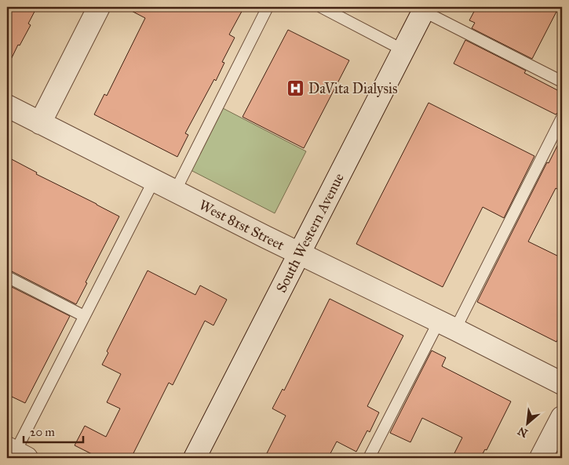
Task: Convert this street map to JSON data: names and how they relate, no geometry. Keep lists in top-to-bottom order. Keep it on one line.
{"streets":{"street":["West 81st Street","South Western Avenue"]},"crossings":[["West 81st Street","South Western Avenue"]],"places":{"hospital":["DaVita Dialysis"]},"scale_bar":"20 m","north":"bottom left"}
